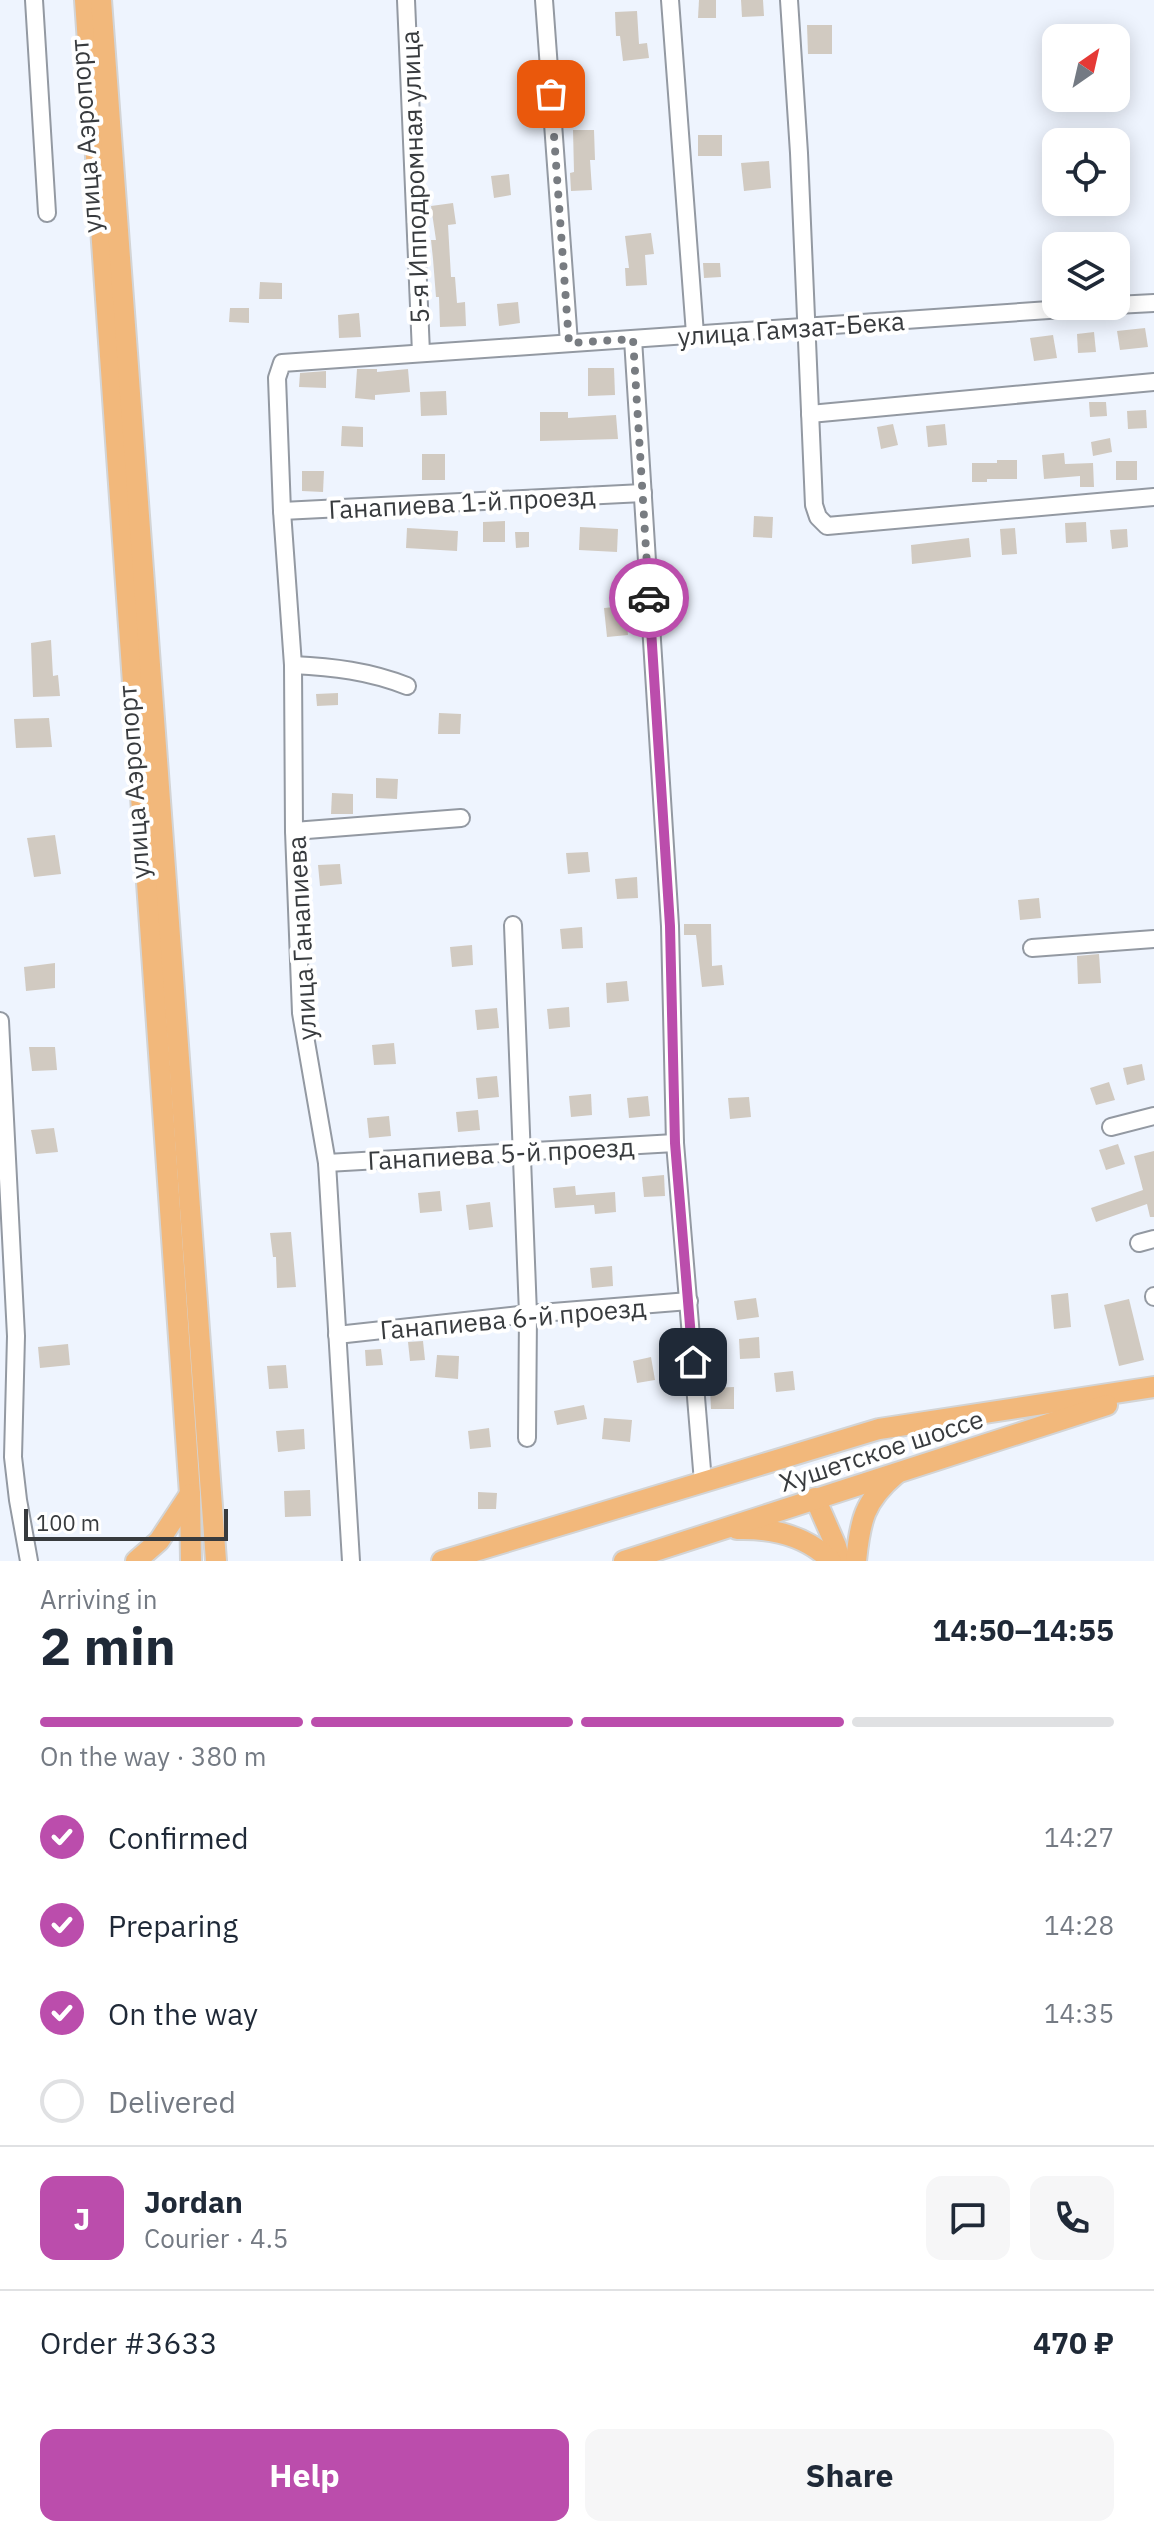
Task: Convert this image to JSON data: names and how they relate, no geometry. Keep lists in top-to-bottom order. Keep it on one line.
{"streets":{"main road":["улица Аэропорт","Хушетское шоссе"],"street":["5-я Ипподромная улица","улица Гамзат-Бека","Ганапиева 1-й проезд","улица Ганапиева","Ганапиева 5-й проезд","Ганапиева 6-й проезд"]},"crossings":[["5-я Ипподромная улица","улица Гамзат-Бека"],["улица Гамзат-Бека","улица Ганапиева"],["Ганапиева 1-й проезд","улица Ганапиева"],["улица Ганапиева","Ганапиева 5-й проезд"],["улица Ганапиева","Ганапиева 6-й проезд"]],"scale_bar":"100 m","north":"top right","page":{"scale":"100 m","heading":["2 min","Arriving in","14:50–14:55"],"panel":["Jordan","Courier · 4.5","Order #3633","470 ₽"],"bar":"On the way · 380 m","list":[["Confirmed","14:27"],["Preparing","14:28"],["On the way","14:35"],"Delivered"],"round":"J","buttons":["Help","Share"]}}
